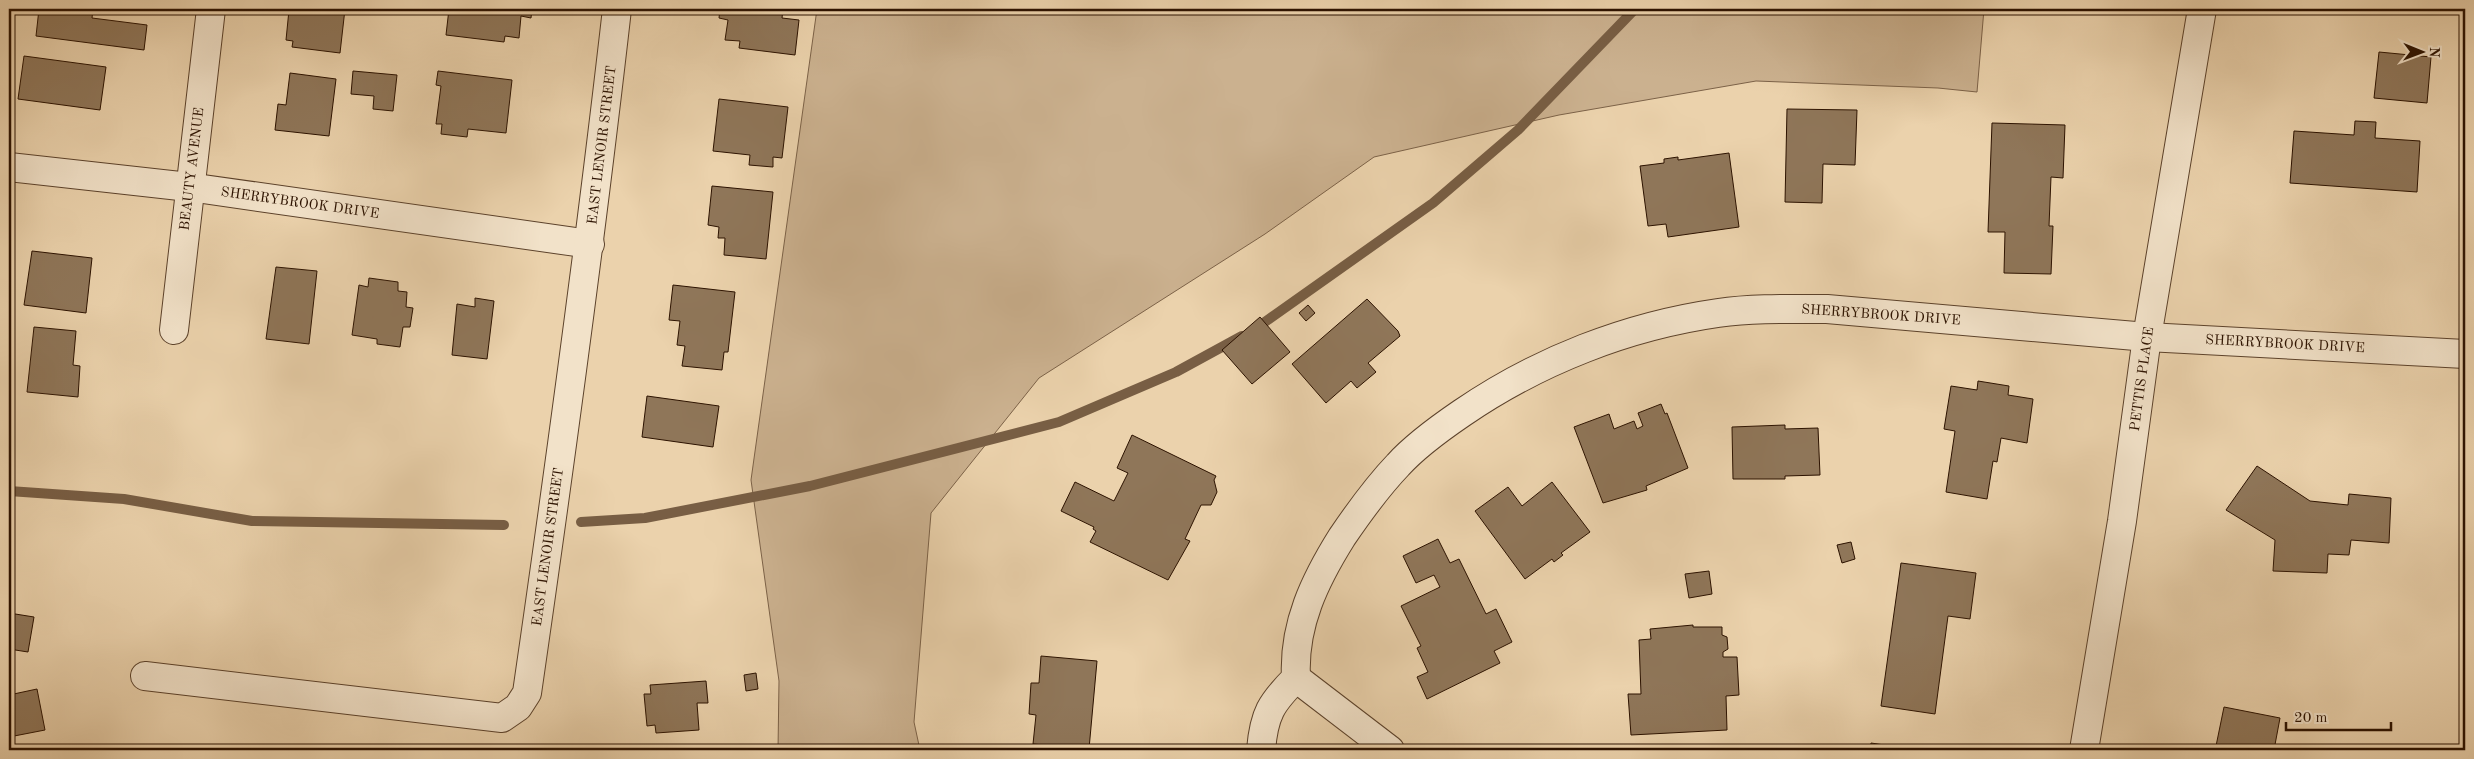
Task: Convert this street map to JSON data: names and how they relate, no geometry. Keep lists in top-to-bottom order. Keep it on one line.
{"streets":{"street":["EAST LENOIR STREET","BEAUTY AVENUE","SHERRYBROOK DRIVE","PETTIS PLACE"]},"crossings":[["EAST LENOIR STREET","SHERRYBROOK DRIVE"],["BEAUTY AVENUE","SHERRYBROOK DRIVE"],["SHERRYBROOK DRIVE","PETTIS PLACE"]],"scale_bar":"20 m","north":"right"}
